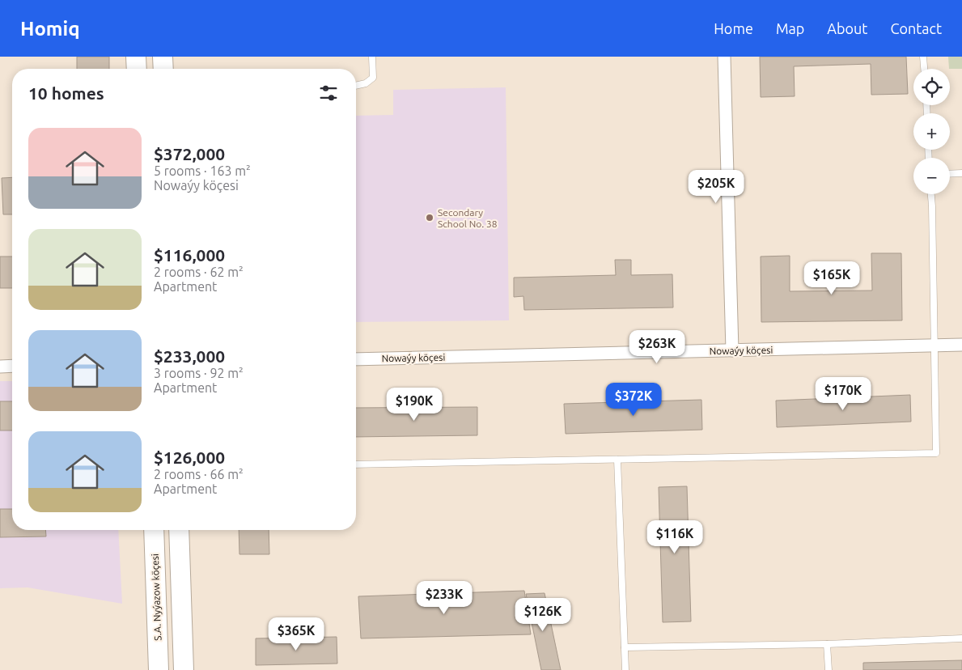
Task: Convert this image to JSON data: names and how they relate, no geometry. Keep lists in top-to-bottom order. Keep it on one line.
{"streets":{"main road":["S.A. Nyýazow köçesi"],"street":["Nowaýy köçesi"]},"places":["Secondary School No. 38"],"page":{"header":"Homiq","nav":["Home","Map","About","Contact"],"map_buttons":["+","−"],"heading":"10 homes","list":[{"name":"$372,000","note":"5 rooms · 163 m² · Nowaýy köçesi"},{"name":"$116,000","note":"2 rooms · 62 m² · Apartment"},{"name":"$233,000","note":"3 rooms · 92 m² · Apartment"},{"name":"$126,000","note":"2 rooms · 66 m² · Apartment"}],"price":["$205K","$165K","$263K","$170K","$372K","$190K","$116K","$233K","$126K","$365K"]}}
